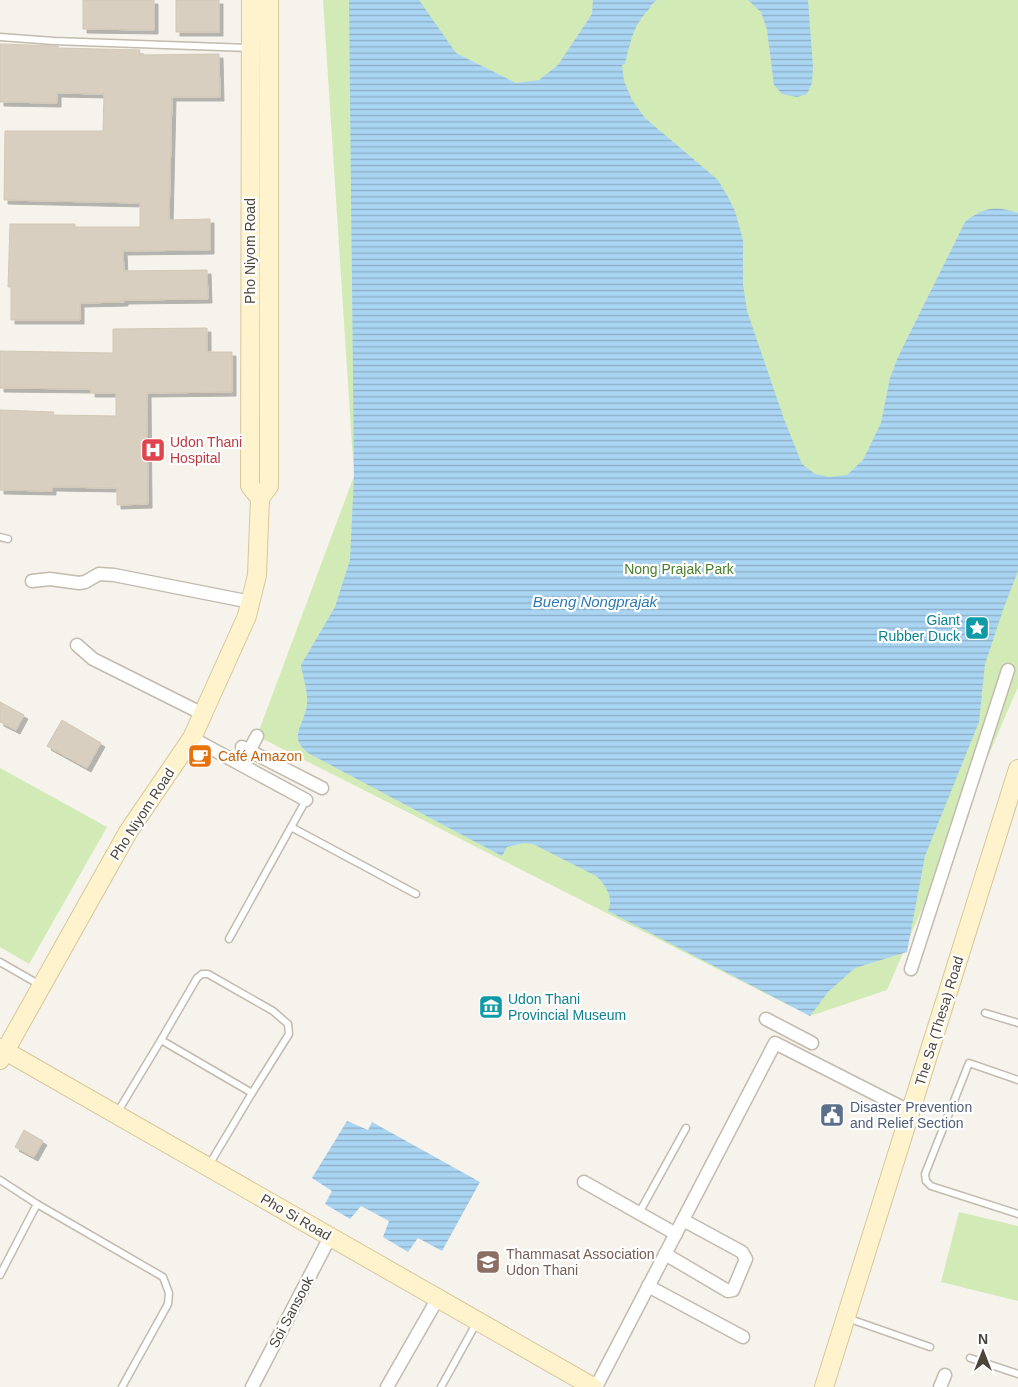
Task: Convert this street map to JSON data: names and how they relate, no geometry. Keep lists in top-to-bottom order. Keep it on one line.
{"streets":{"street":["Pho Niyom Road","The Sa (Thesa) Road","Pho Si Road","Soi Sansook"]},"crossings":[["Pho Niyom Road","Pho Si Road"],["Pho Si Road","Soi Sansook"]],"water":["Bueng Nongprajak"],"parks":["Nong Prajak Park"],"places":{"hospital":["Udon Thani Hospital"],"place":["Giant Rubber Duck"],"cafe":["Café Amazon"],"museum":["Udon Thani Provincial Museum"],"public building":["Disaster Prevention and Relief Section"],"school or university":["Thammasat Association Udon Thani"]},"north":"top"}
